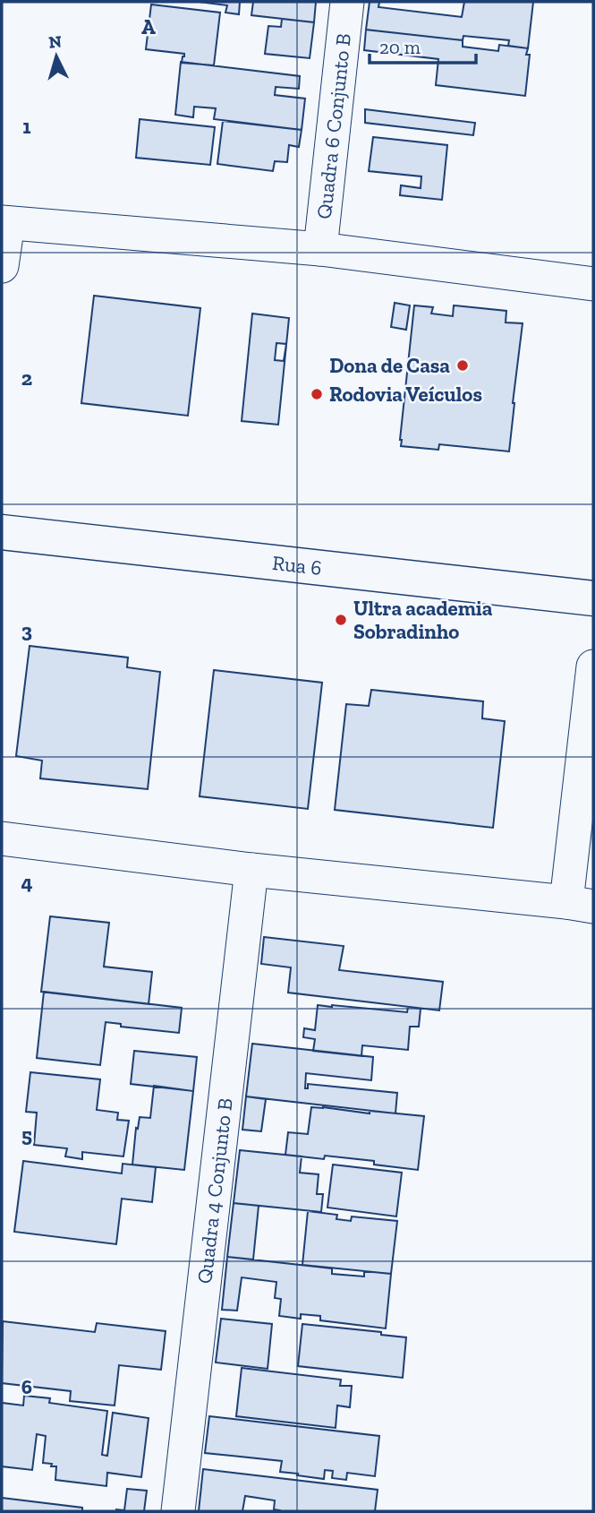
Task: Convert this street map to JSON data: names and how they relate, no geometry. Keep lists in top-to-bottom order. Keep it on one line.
{"streets":{"street":["Quadra 6 Conjunto B","Rua 6","Quadra 4 Conjunto B"]},"places":["Dona de Casa","Rodovia Veículos","Ultra academia Sobradinho"],"scale_bar":"20 m","north":"top","grid":{"columns":["A"],"rows":["1","2","3","4","5","6"]}}
